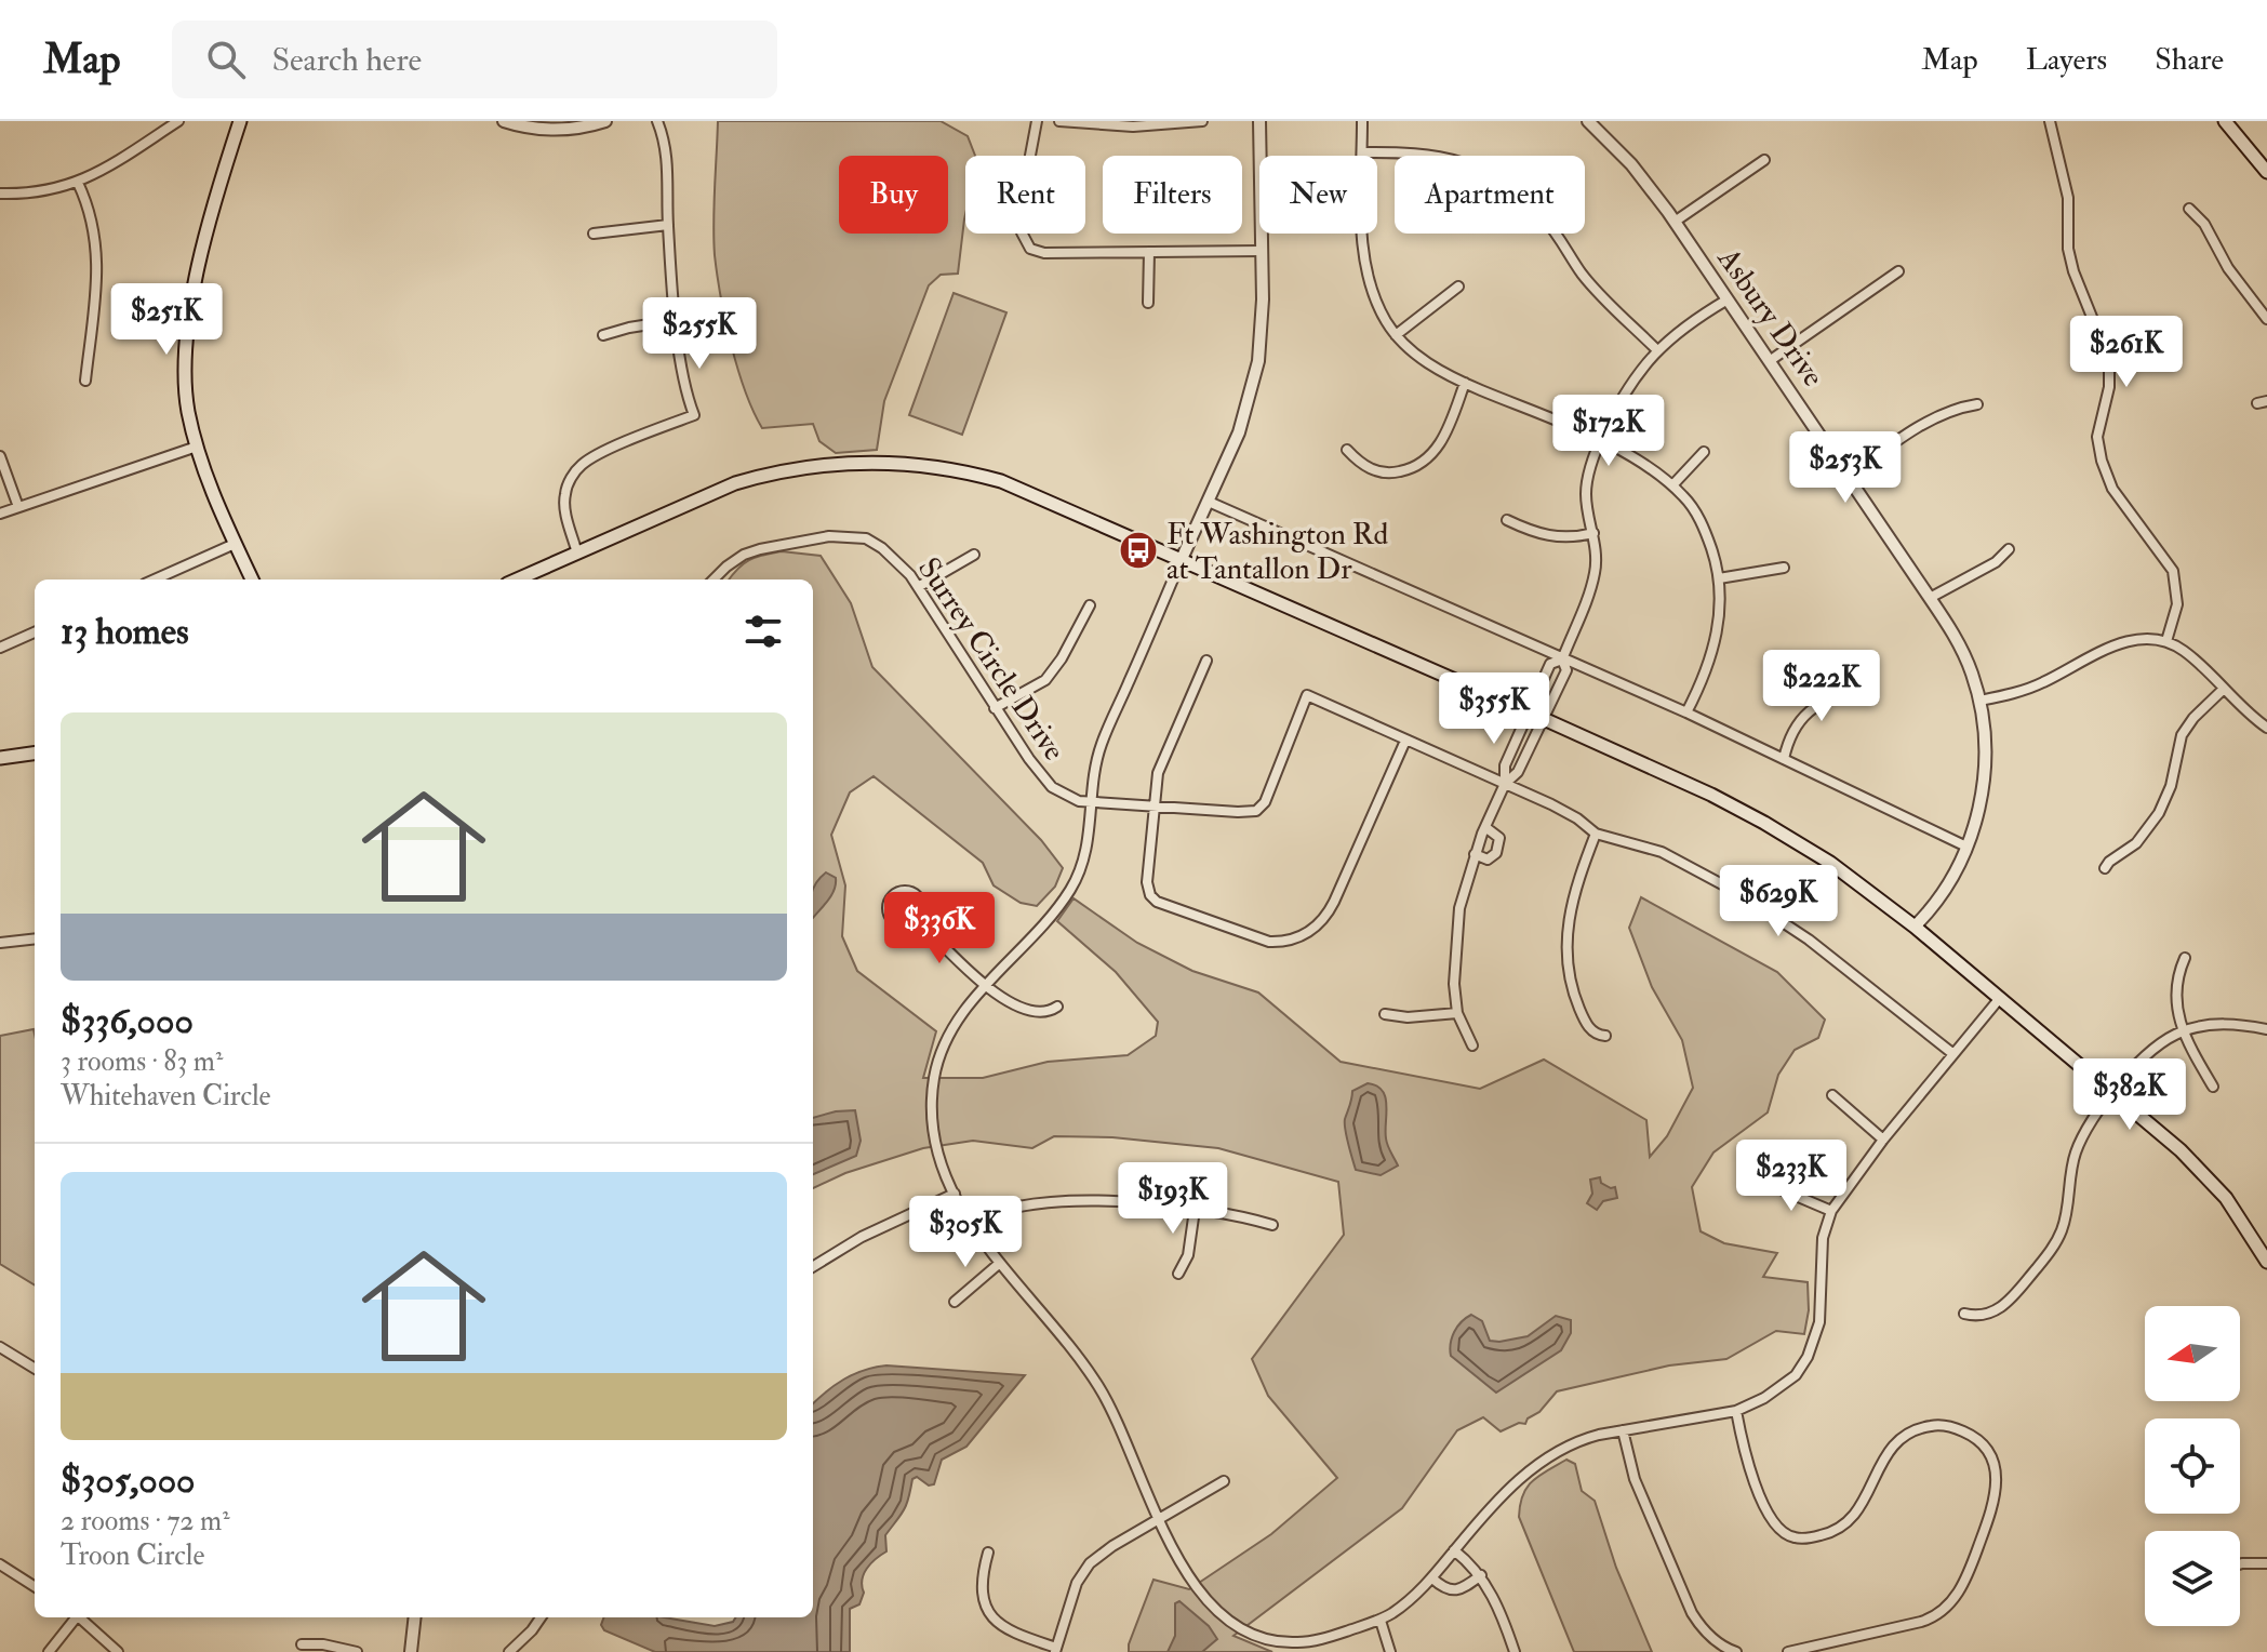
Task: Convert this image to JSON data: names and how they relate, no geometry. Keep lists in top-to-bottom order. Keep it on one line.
{"streets":{"street":["Asbury Drive","Surrey Circle Drive"]},"places":{"bus stop":["Ft Washington Rd at Tantallon Dr"]},"north":"left","page":{"header":"Map","search":"Search here","nav":["Map","Layers","Share"],"chip":["Buy","Rent","Filters","New","Apartment"],"price":["$251K","$255K","$261K","$172K","$253K","$222K","$355K","$629K","$336K","$382K","$233K","$193K","$305K"],"heading":"13 homes","list":[{"name":"$336,000","note":"3 rooms · 83 m² · Whitehaven Circle"},{"name":"$305,000","note":"2 rooms · 72 m² · Troon Circle"}]}}
